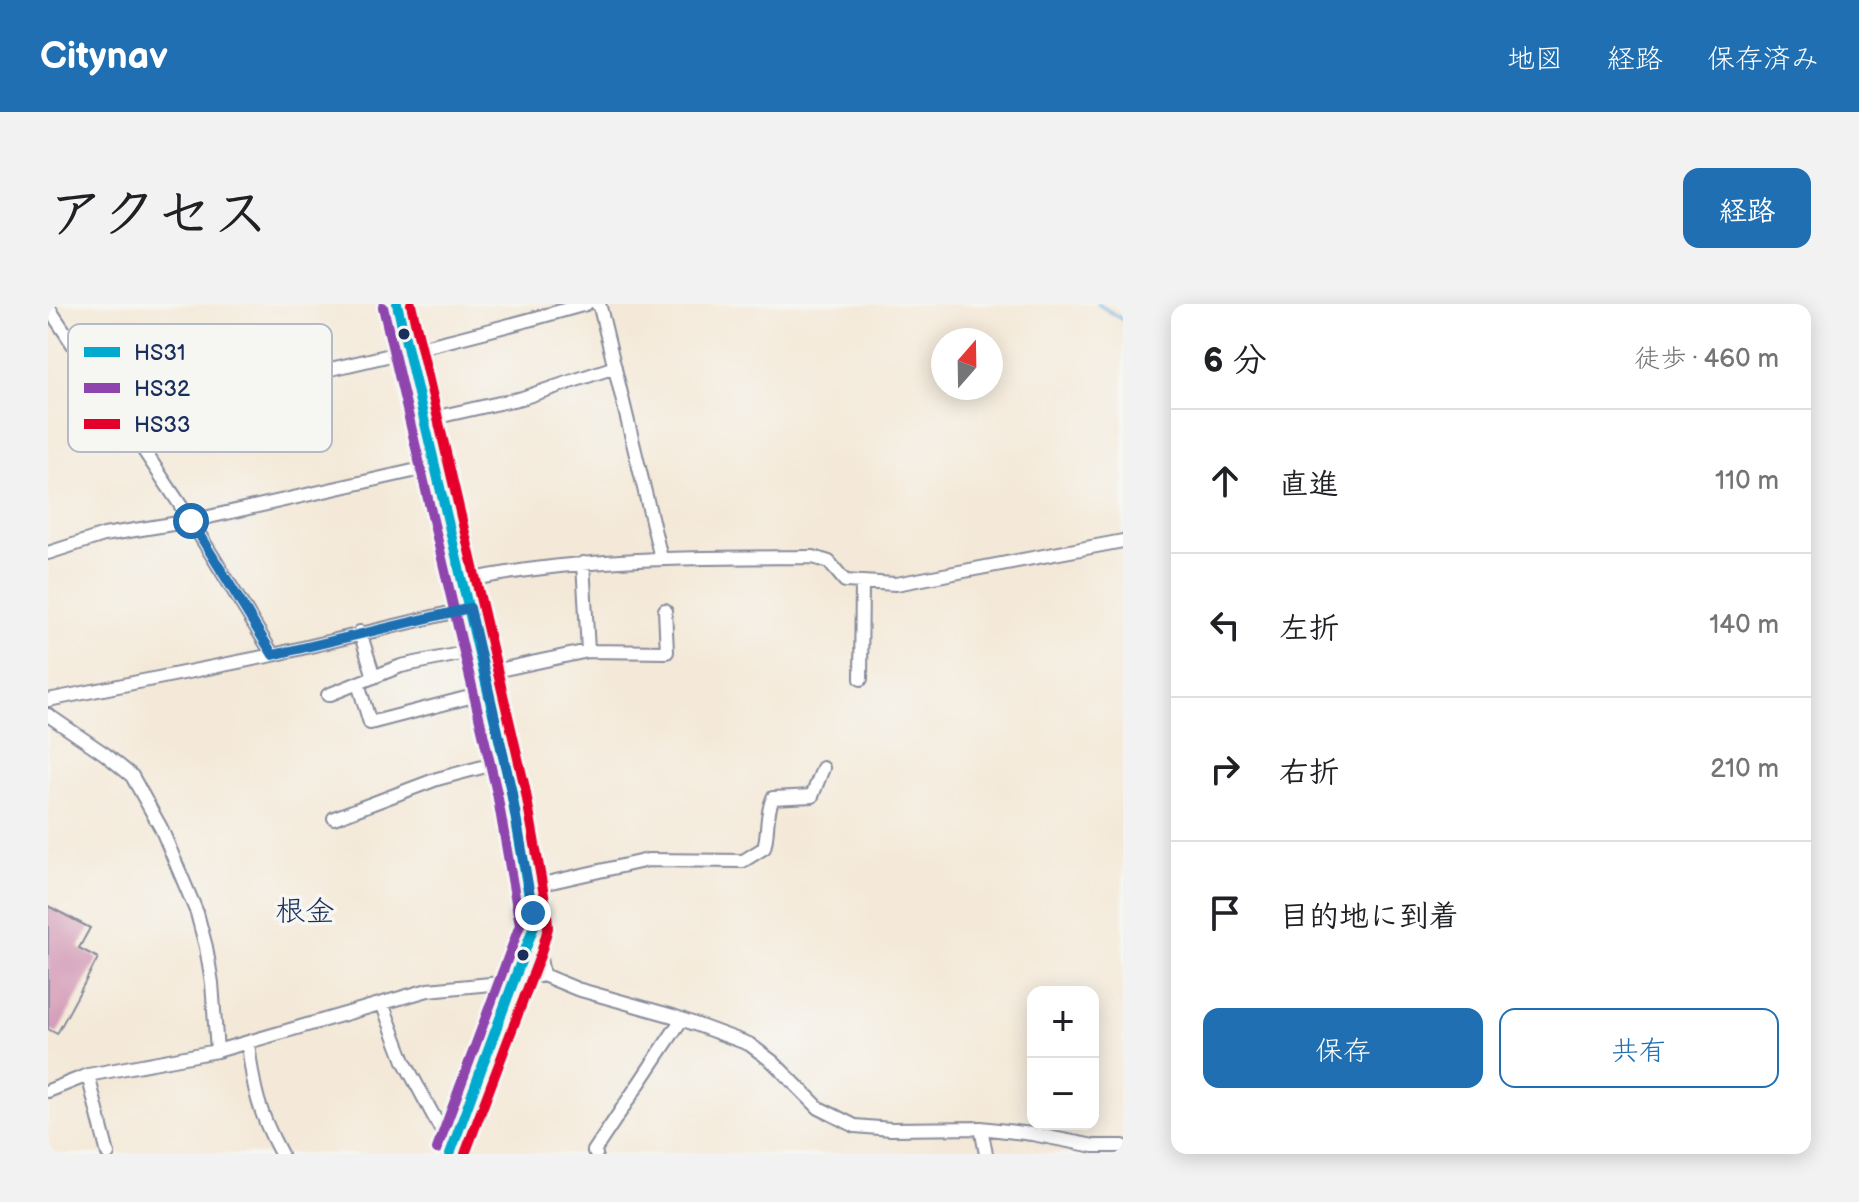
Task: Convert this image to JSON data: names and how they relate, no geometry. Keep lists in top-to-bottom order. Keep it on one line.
{"districts":["根金"],"lines":["transit line HS31","transit line HS33","transit line HS32"],"legend":["HS31","HS32","HS33"],"north":"top","page":{"header":"Citynav","nav":["地図","経路","保存済み"],"title":"アクセス","buttons":["経路",["保存","共有"]],"heading":["6 分","徒歩 · 460 m"],"list":[["直進","110 m"],["左折","140 m"],["右折","210 m"],"目的地に到着"],"map_buttons":["+","−"]}}
